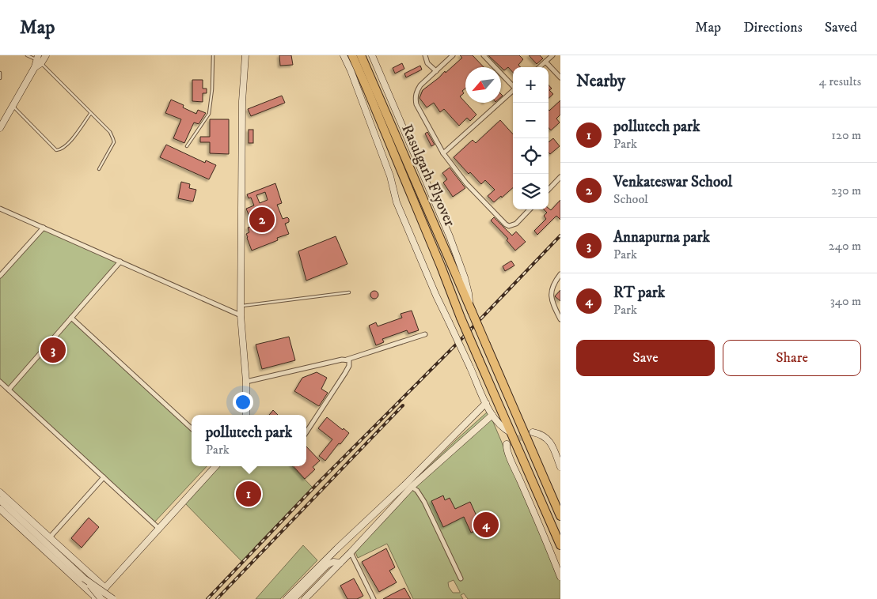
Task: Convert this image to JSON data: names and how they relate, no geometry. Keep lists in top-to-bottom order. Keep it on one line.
{"streets":{"highway":["Rasulgarh Flyover"]},"north":"bottom left","page":{"header":"Map","nav":["Map","Directions","Saved"],"heading":["Nearby","4 results"],"map_buttons":["+","−"],"list":[{"mark":"1","name":"pollutech park","note":"Park","value":"120 m"},{"mark":"2","name":"Venkateswar School","note":"School","value":"230 m"},{"mark":"3","name":"Annapurna park","note":"Park","value":"240 m"},{"mark":"4","name":"RT park","note":"Park","value":"340 m"}],"pins":["2","3","1","4"],"buttons":["Save","Share"],"popup":["pollutech park","Park"]}}
